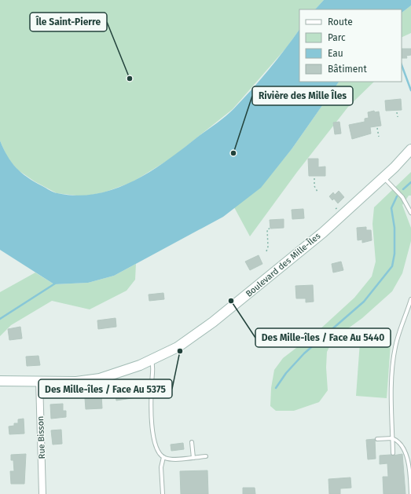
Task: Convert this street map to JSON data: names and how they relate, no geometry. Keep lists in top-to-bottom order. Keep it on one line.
{"streets":{"street":["Boulevard des Mille-Îles","Rue Bisson"]},"crossings":[["Boulevard des Mille-Îles","Rue Bisson"]],"places":["Île Saint-Pierre","Rivière des Mille Îles","Des Mille-îles / Face Au 5440","Des Mille-îles / Face Au 5375"],"legend":["Route","Parc","Eau","Bâtiment"]}
